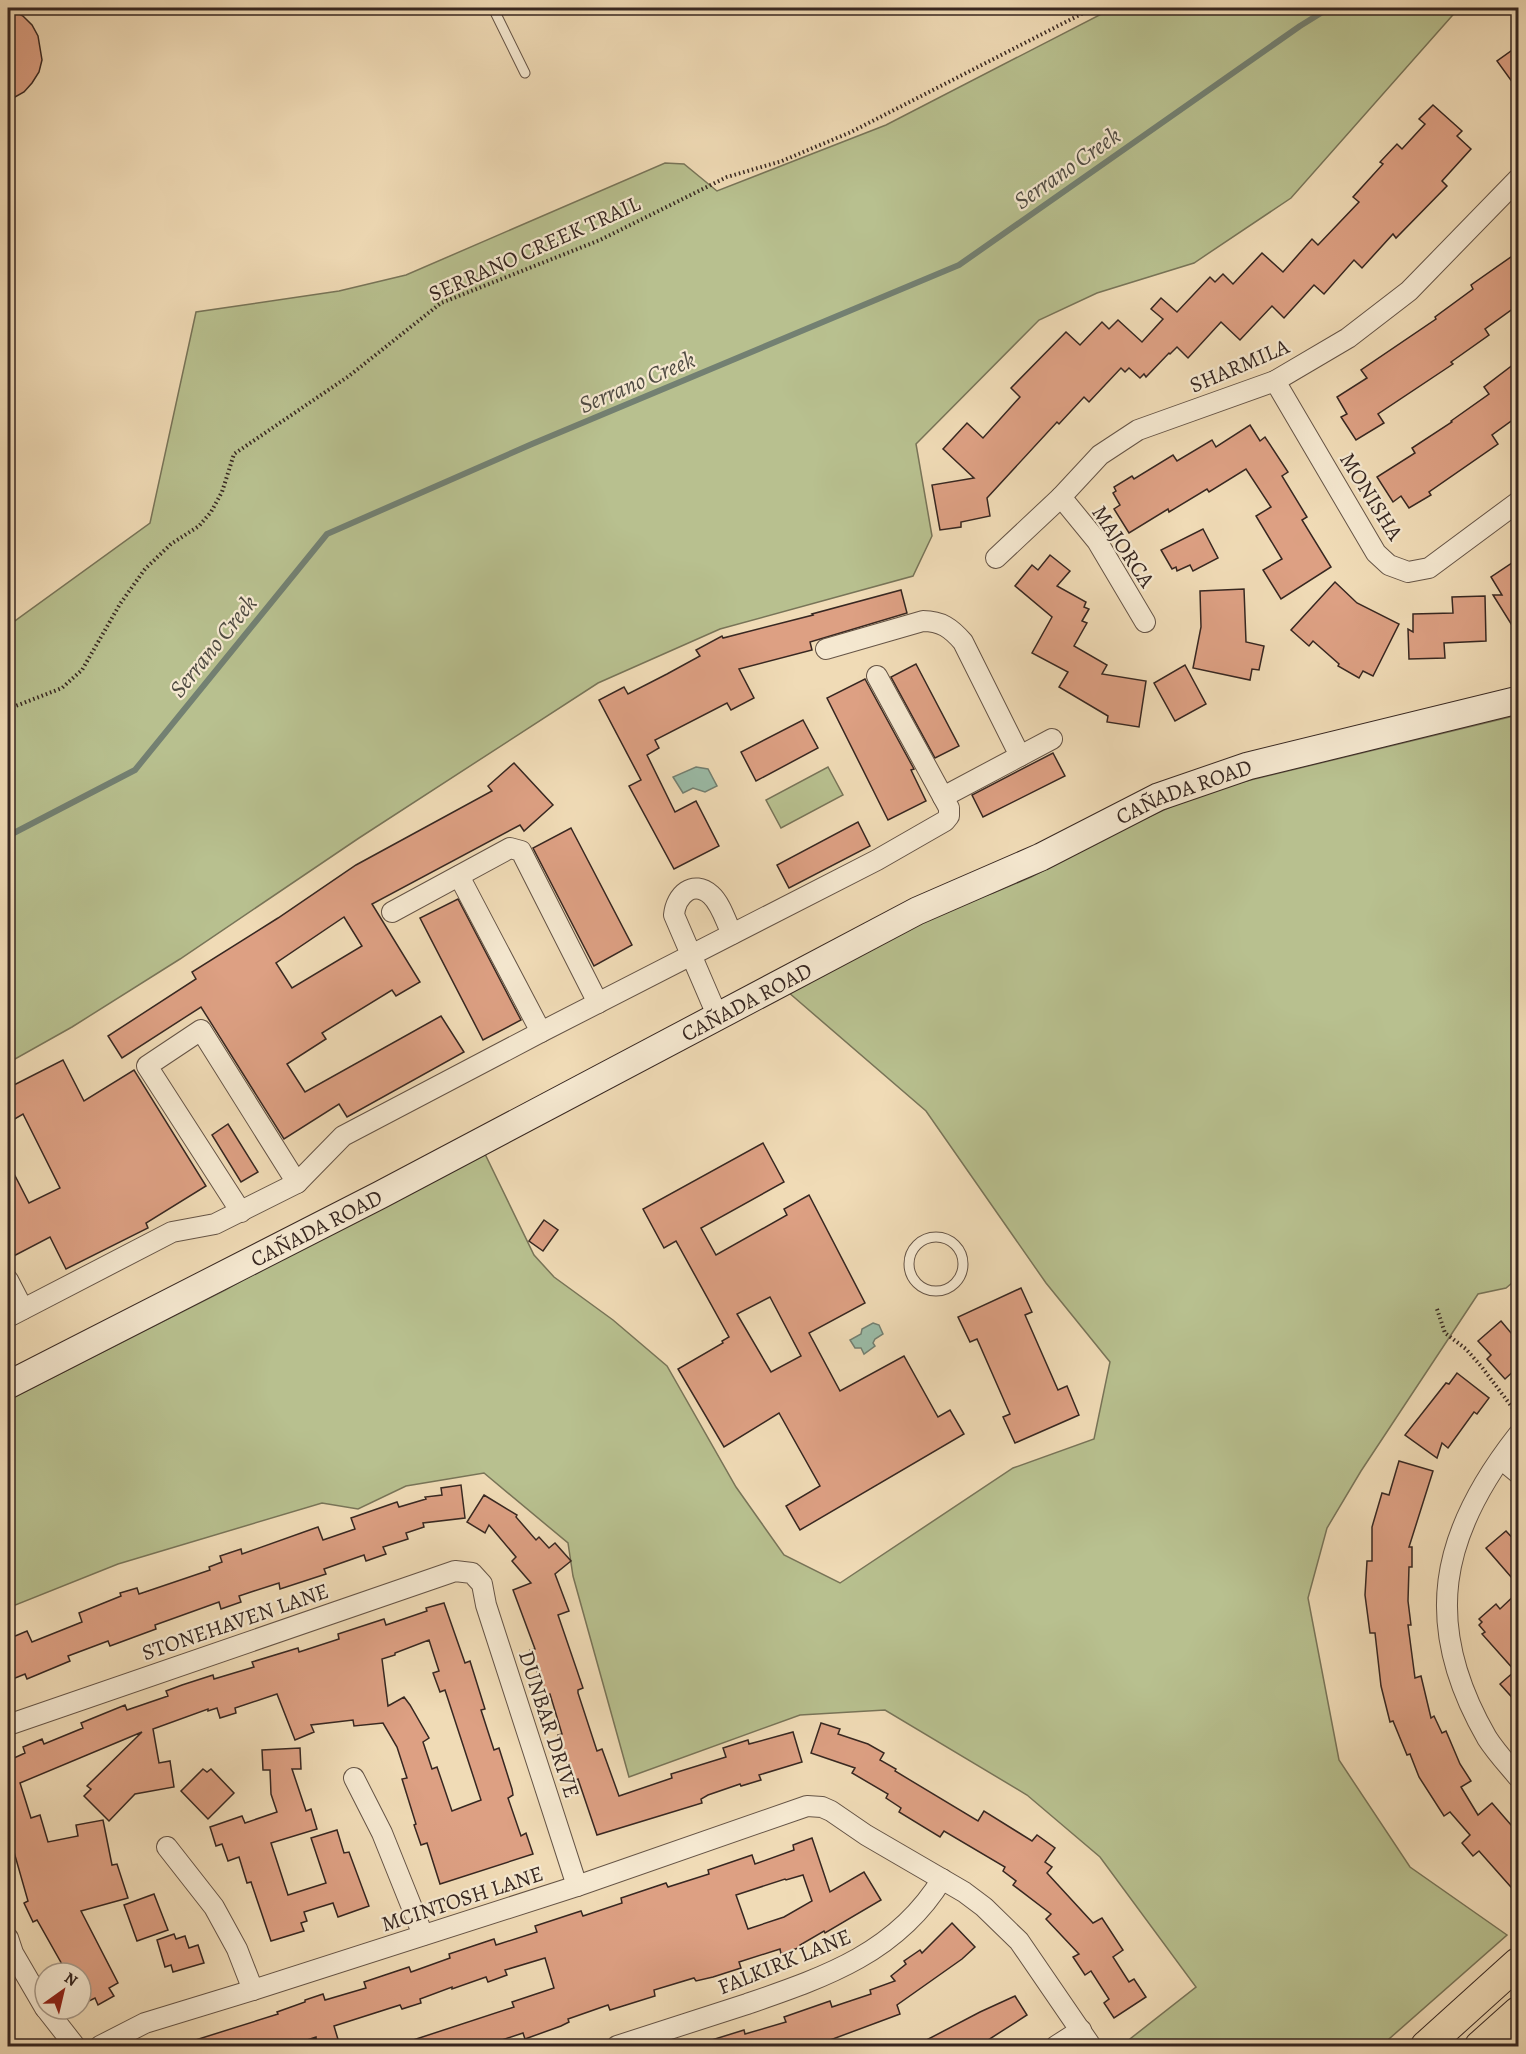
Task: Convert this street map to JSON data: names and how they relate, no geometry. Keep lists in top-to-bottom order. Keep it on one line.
{"streets":{"street":["SHARMILA","MONISHA","MAJORCA","CAÑADA ROAD","STONEHAVEN LANE","DUNBAR DRIVE","MCINTOSH LANE","FALKIRK LANE"],"path":["SERRANO CREEK TRAIL"]},"crossings":[["SHARMILA","MONISHA"],["SHARMILA","MAJORCA"],["STONEHAVEN LANE","DUNBAR DRIVE"],["DUNBAR DRIVE","MCINTOSH LANE"],["MCINTOSH LANE","FALKIRK LANE"]],"water":["Serrano Creek"],"north":"top right"}
